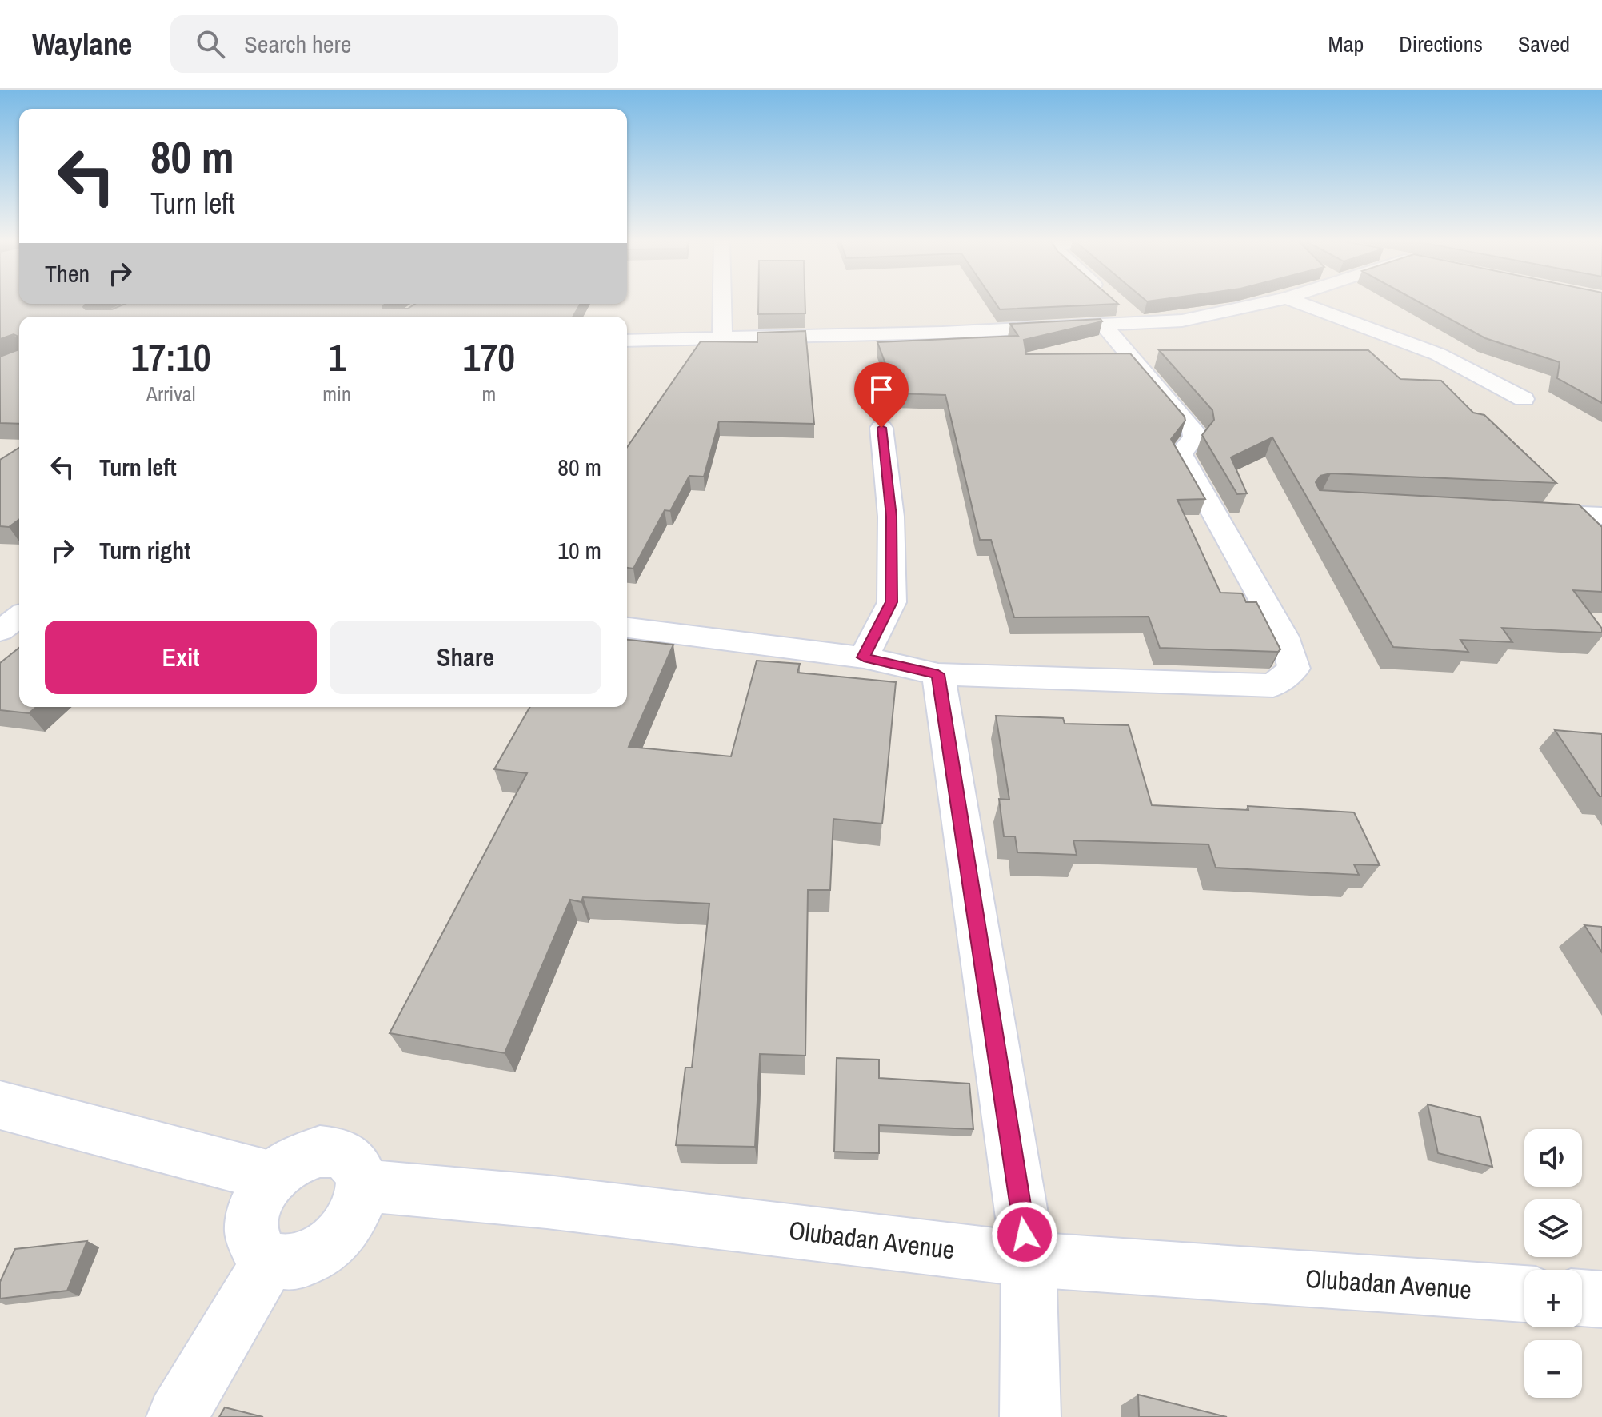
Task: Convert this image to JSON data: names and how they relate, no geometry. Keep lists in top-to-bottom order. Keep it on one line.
{"streets":{"street":["Olubadan Avenue"]},"page":{"header":"Waylane","search":"Search here","nav":["Map","Directions","Saved"],"turn":["80 m","Turn left"],"then":"Then","eta":["17:10","Arrival","1","min","170","m"],"list":[{"name":"Turn left","value":"80 m"},{"name":"Turn right","value":"10 m"}],"buttons":["Exit","Share"],"map_buttons":["+","−"]}}
